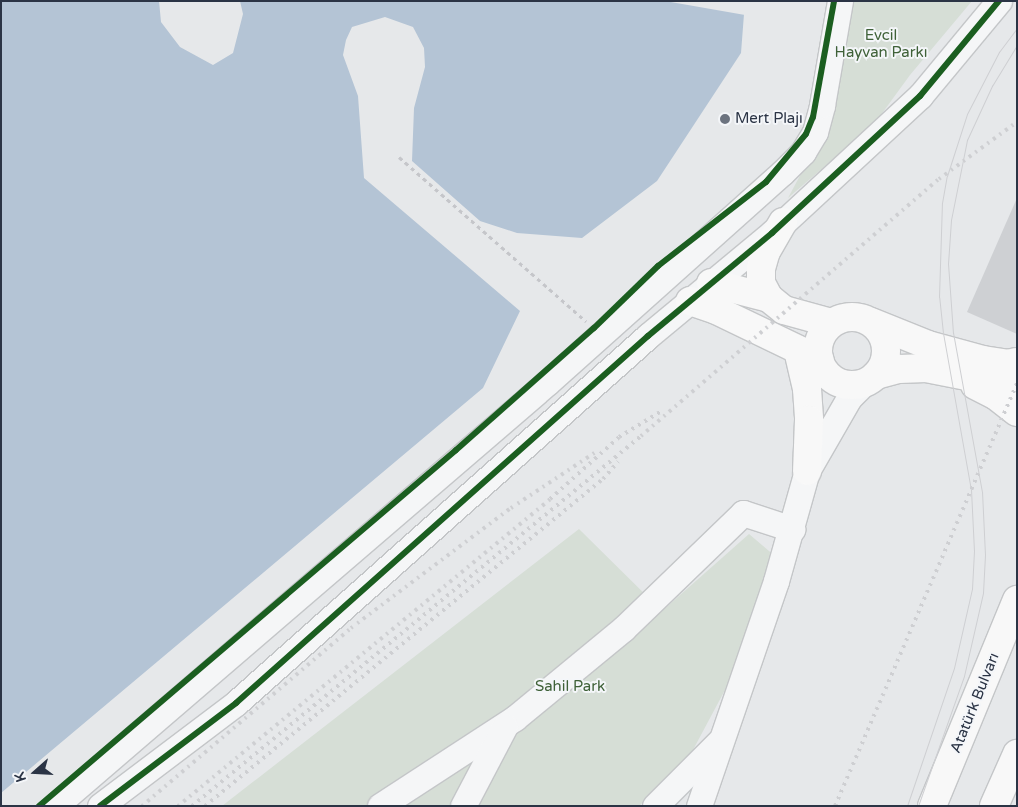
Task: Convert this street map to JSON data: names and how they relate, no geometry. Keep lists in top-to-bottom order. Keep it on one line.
{"streets":{"main road":["Atatürk Bulvarı"]},"parks":["Evcil Hayvan Parkı","Sahil Park"],"places":["Mert Plajı"],"north":"left"}
